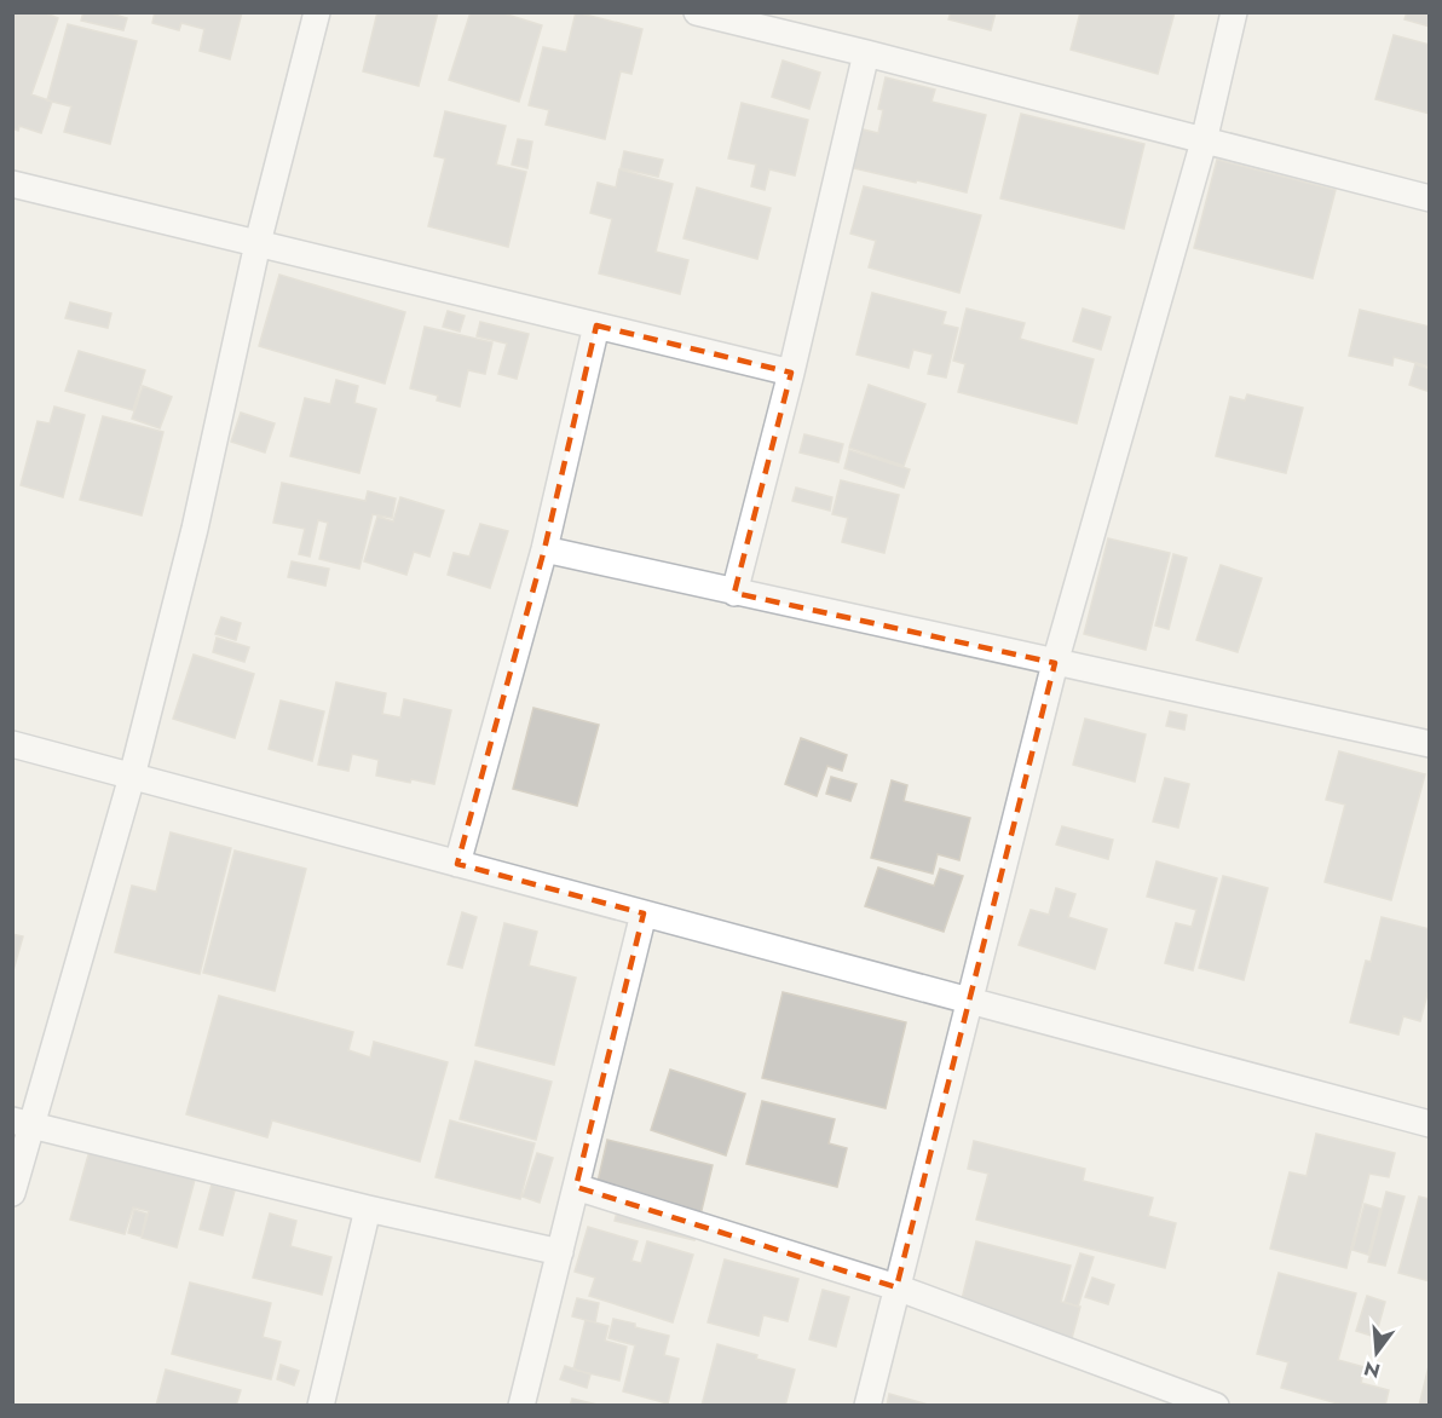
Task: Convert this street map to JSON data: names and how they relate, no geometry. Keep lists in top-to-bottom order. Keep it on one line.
{"north":"bottom"}
